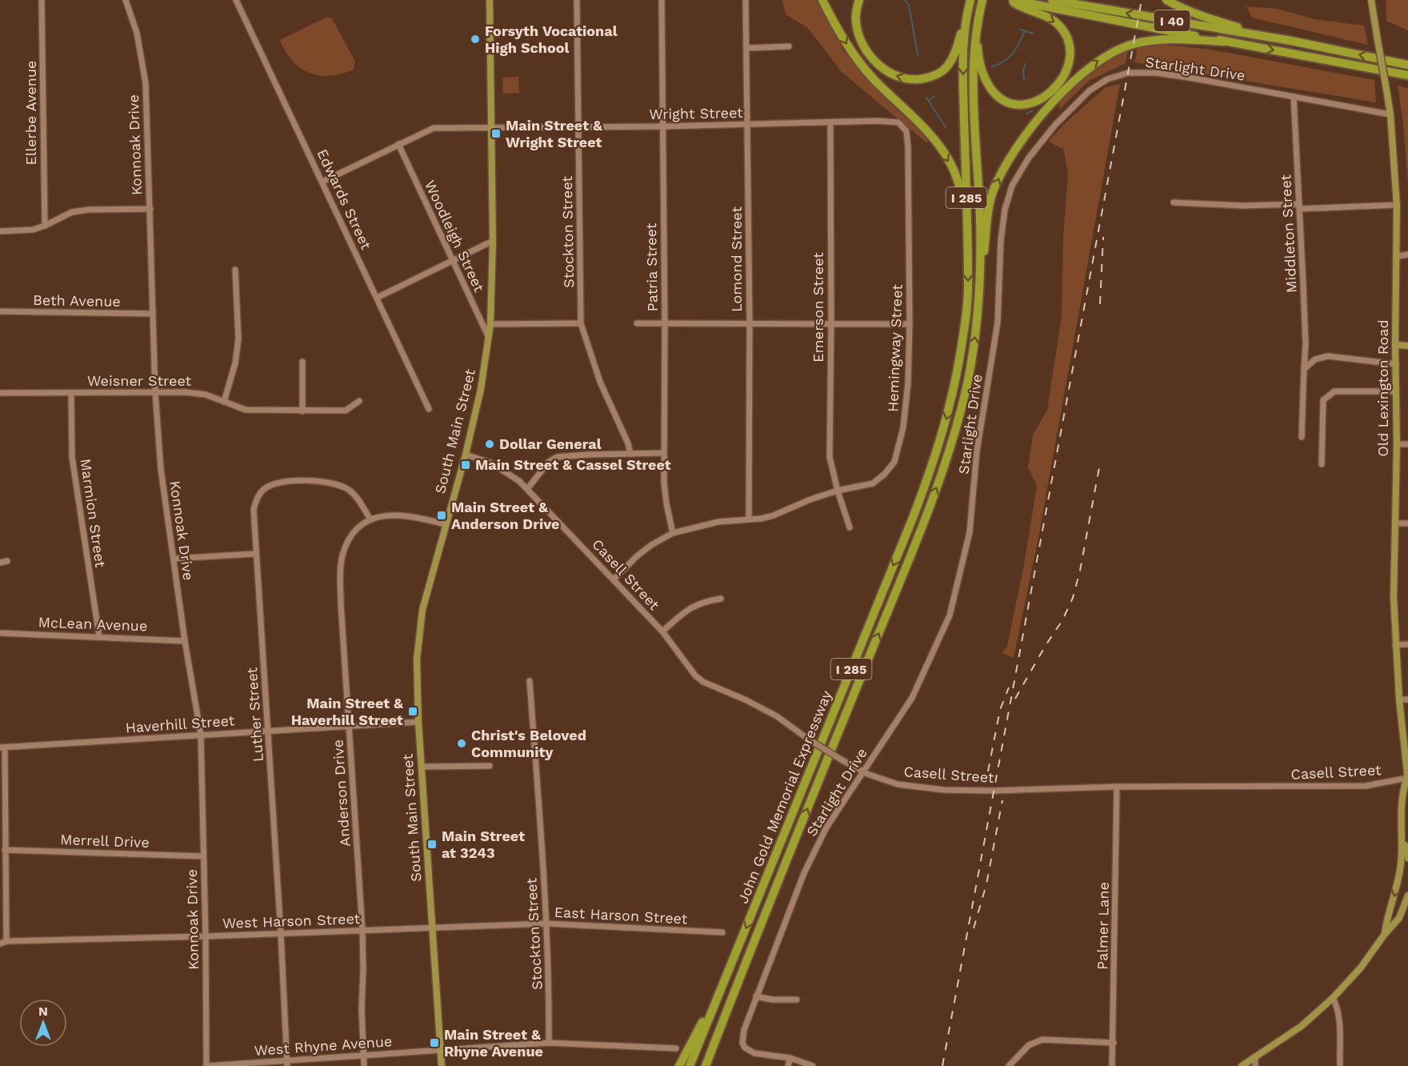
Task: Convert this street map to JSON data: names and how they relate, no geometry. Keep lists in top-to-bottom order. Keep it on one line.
{"streets":{"highway":["I 40","I 285","John Gold Memorial Expressway"],"main road":["Old Lexington Road","South Main Street"],"street":["Starlight Drive","Ellerbe Avenue","Wright Street","Konnoak Drive","Edwards Street","Stockton Street","Middleton Street","Woodleigh Street","Lomond Street","Patria Street","Beth Avenue","Emerson Street","Hemingway Street","Weisner Street","Marmion Street","Casell Street","McLean Avenue","Luther Street","Haverhill Street","Anderson Drive","Merrell Drive","East Harson Street","West Harson Street","Palmer Lane","West Rhyne Avenue"]},"crossings":[["Starlight Drive","Middleton Street"],["Starlight Drive","Old Lexington Road"],["Starlight Drive","Casell Street"],["Wright Street","Edwards Street"],["Wright Street","Stockton Street"],["Wright Street","Woodleigh Street"],["Wright Street","Lomond Street"],["Wright Street","Patria Street"],["Wright Street","Emerson Street"],["Wright Street","Hemingway Street"],["Wright Street","South Main Street"],["Konnoak Drive","Beth Avenue"],["Konnoak Drive","Weisner Street"],["Konnoak Drive","McLean Avenue"],["Konnoak Drive","Haverhill Street"],["Konnoak Drive","Merrell Drive"],["Konnoak Drive","West Harson Street"],["Konnoak Drive","West Rhyne Avenue"],["Stockton Street","East Harson Street"],["Stockton Street","West Rhyne Avenue"],["Woodleigh Street","South Main Street"],["Lomond Street","Hemingway Street"],["Patria Street","Hemingway Street"],["Emerson Street","Hemingway Street"],["Hemingway Street","Casell Street"],["Weisner Street","Marmion Street"],["Old Lexington Road","Casell Street"],["South Main Street","Casell Street"],["South Main Street","Haverhill Street"],["South Main Street","East Harson Street"],["South Main Street","West Harson Street"],["South Main Street","West Rhyne Avenue"],["Marmion Street","McLean Avenue"],["Casell Street","Palmer Lane"],["Luther Street","Haverhill Street"],["Luther Street","Anderson Drive"],["Luther Street","West Harson Street"],["Luther Street","West Rhyne Avenue"],["Haverhill Street","Anderson Drive"],["Anderson Drive","West Harson Street"],["Anderson Drive","West Rhyne Avenue"],["East Harson Street","West Harson Street"]],"places":{"other":["Forsyth Vocational High School","Dollar General","Christ's Beloved Community"],"transit":["Main Street & Wright Street","Main Street & Cassel Street","Main Street & Anderson Drive","Main Street & Haverhill Street","Main Street at 3243","Main Street & Rhyne Avenue"]},"north":"top"}
